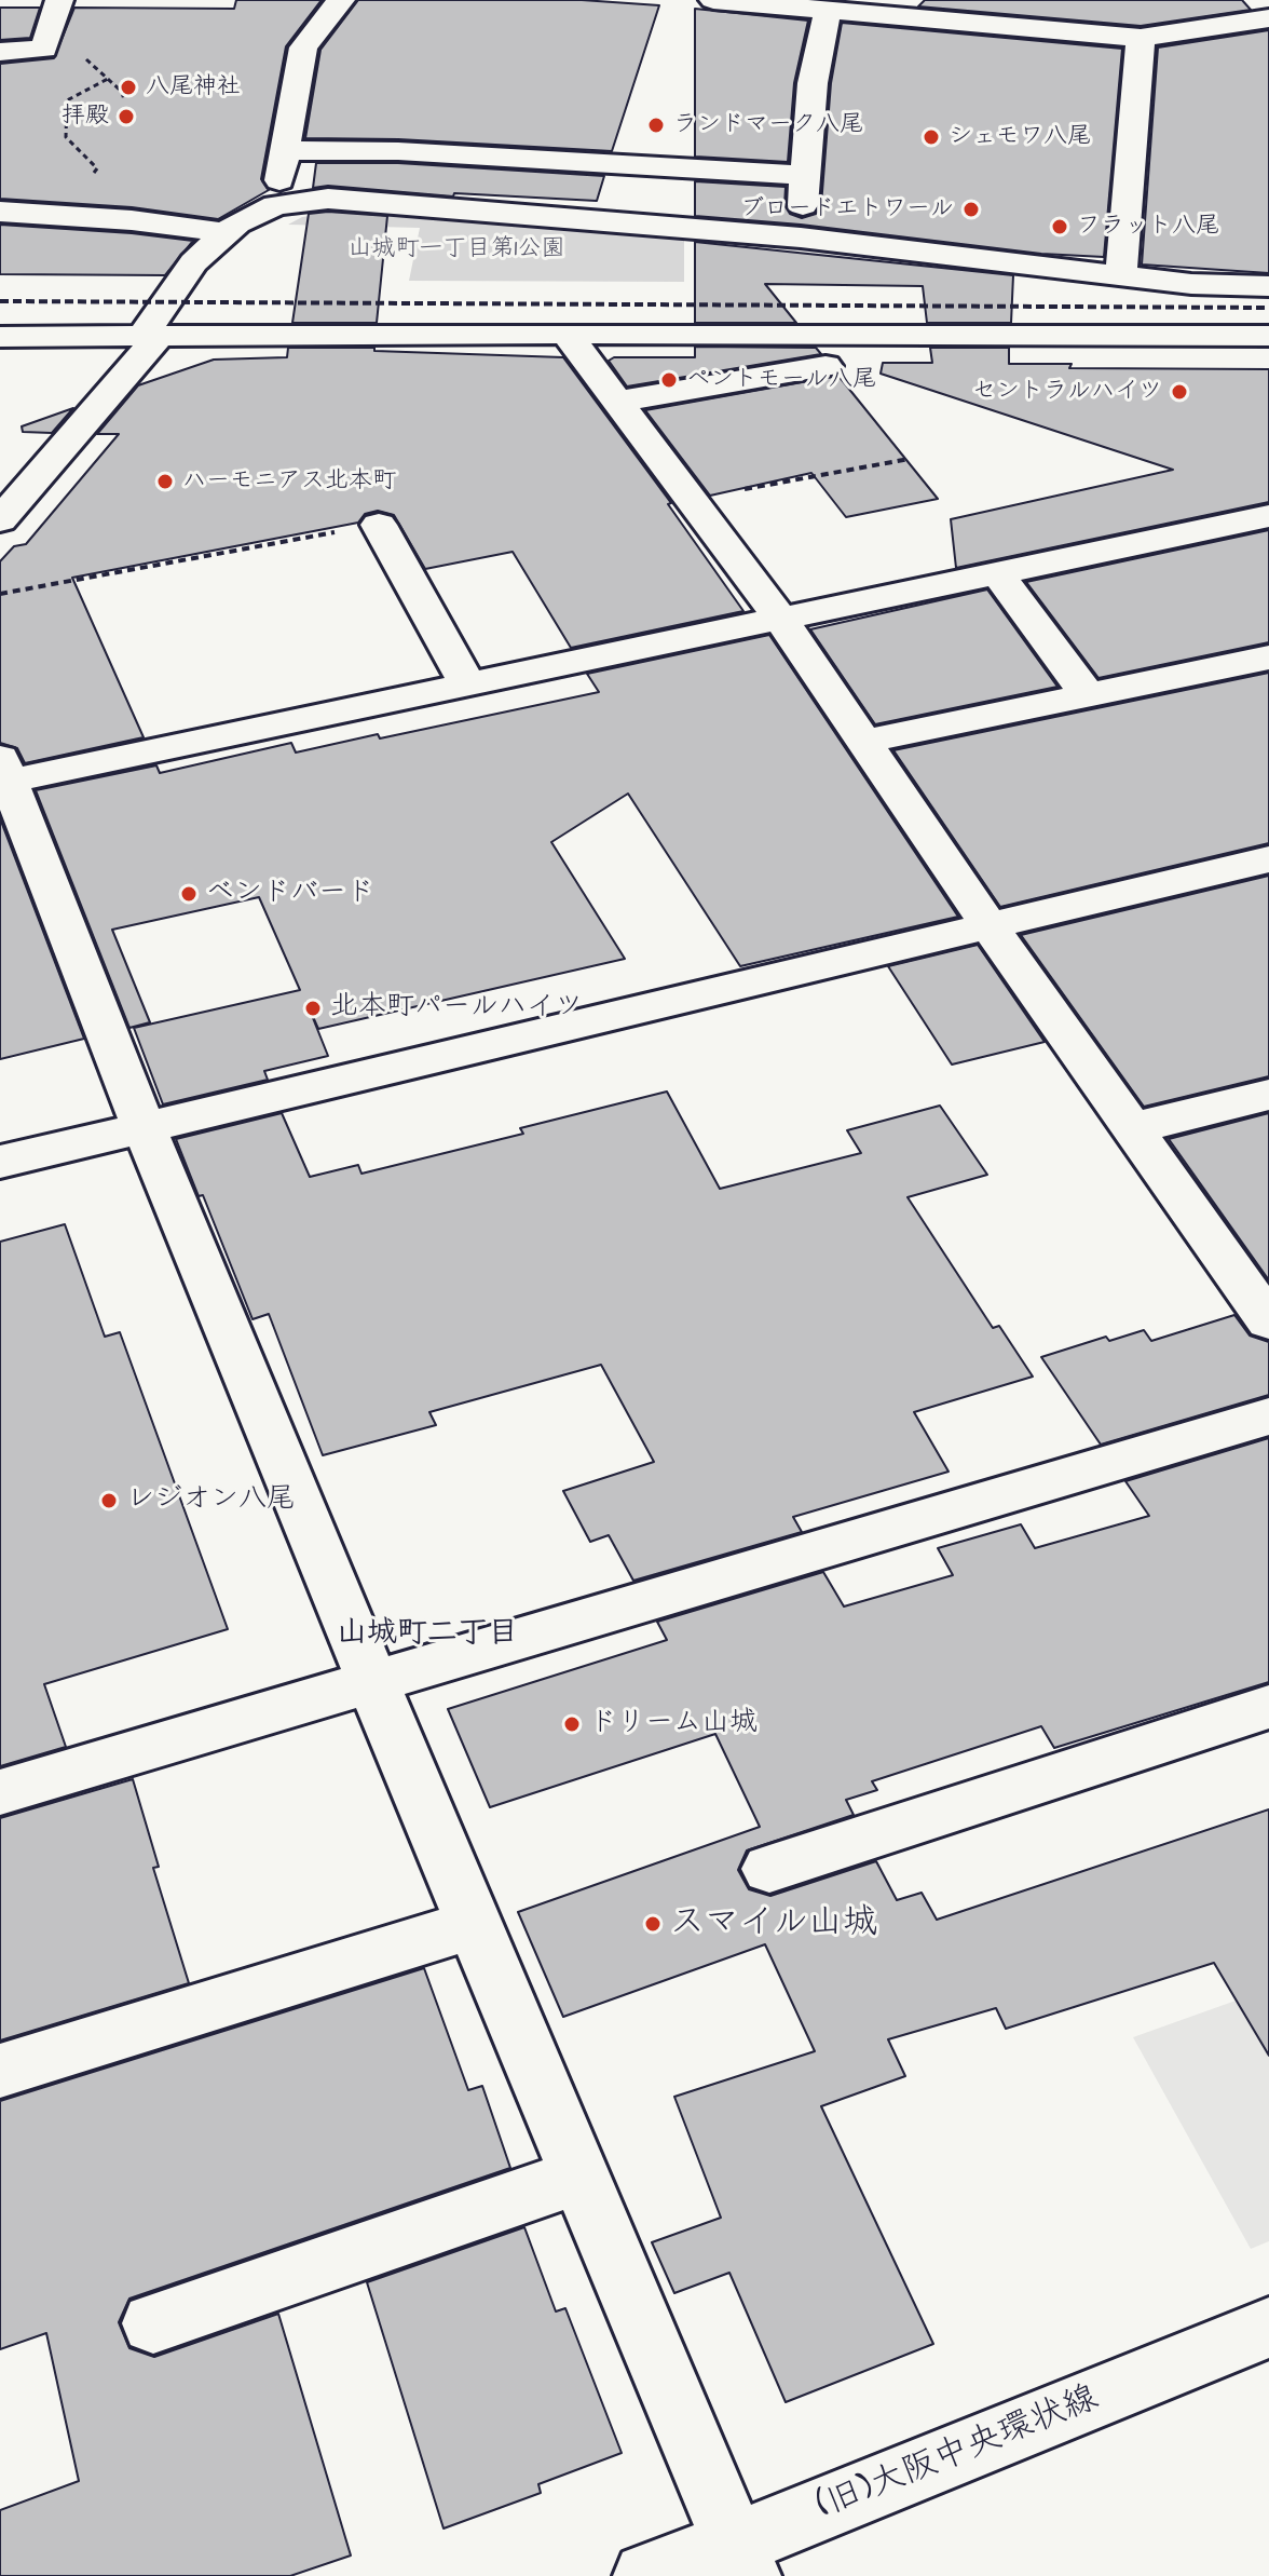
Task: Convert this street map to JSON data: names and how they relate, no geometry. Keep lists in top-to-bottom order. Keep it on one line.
{"streets":{"street":["(旧)大阪中央環状線"]},"districts":["山城町二丁目"],"parks":["山城町一丁目第1公園"],"places":["八尾神社","拝殿","ランドマーク八尾","シェモワ八尾","ブロードエトワール","フラット八尾","ペントモール八尾","セントラルハイツ","ハーモニアス北本町","ベンドバード","北本町パールハイツ","レジオン八尾","ドリーム山城","スマイル山城"]}
